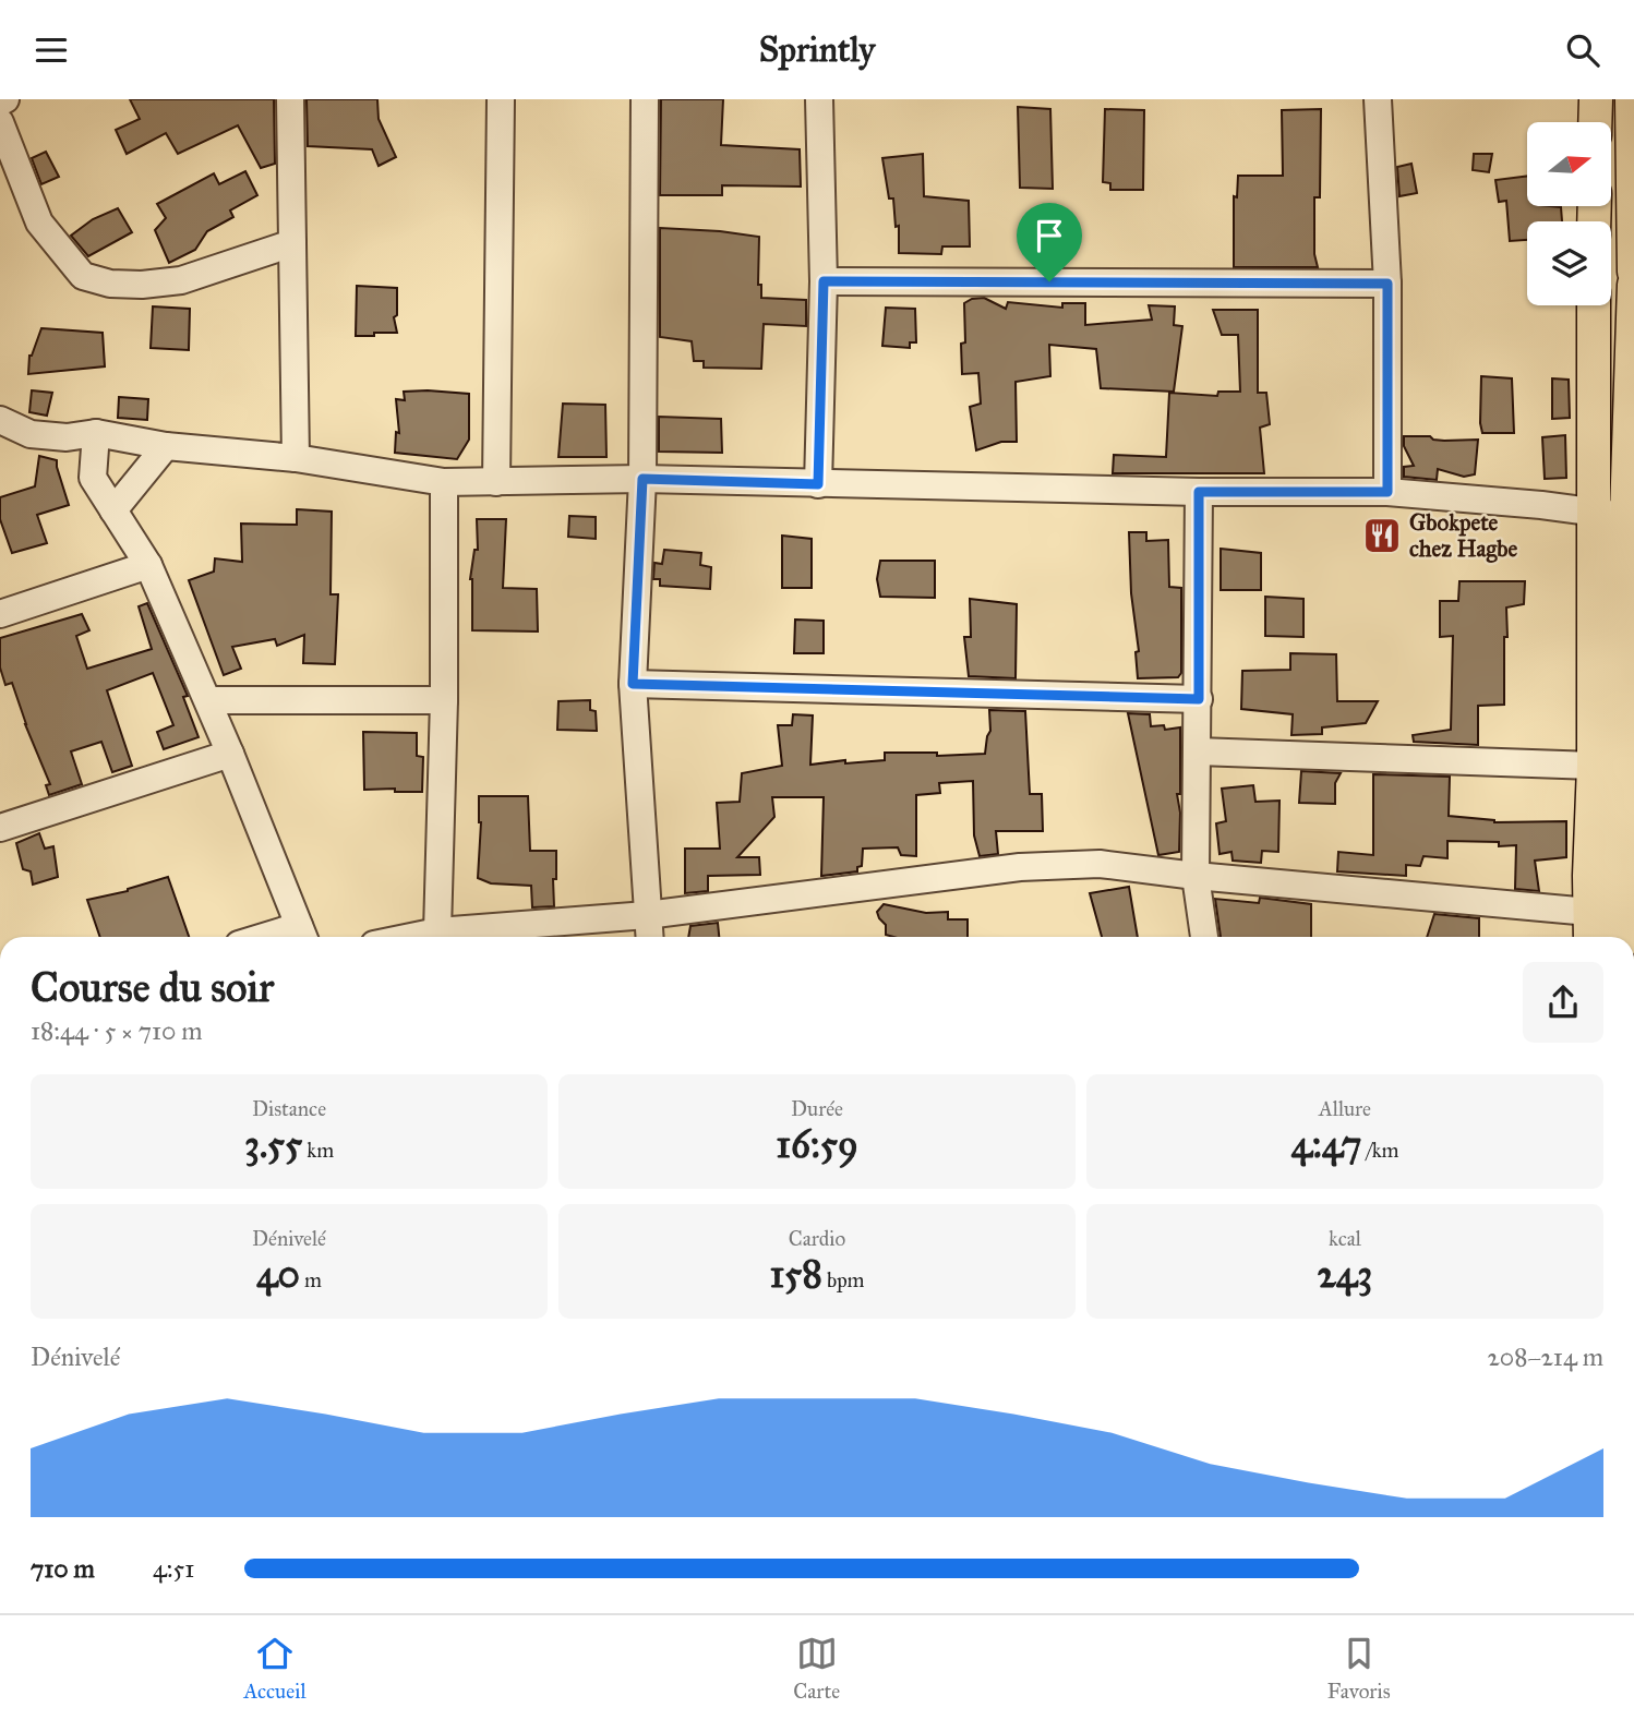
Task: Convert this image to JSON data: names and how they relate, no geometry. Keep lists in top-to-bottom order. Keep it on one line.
{"places":{"restaurant":["Gbokpete chez Hagbe"]},"north":"right","page":{"header":"Sprintly","heading":["Course du soir","18:44 · 5 × 710 m"],"stats":[["Distance","3.55 km"],["Durée","16:59"],["Allure","4:47 /km"],["Dénivelé","40 m"],["Cardio","158 bpm"],["kcal","243"]],"chart":["Dénivelé","208–214 m"],"list":[{"name":"710 m","note":"4:51"}],"tabs":["Accueil","Carte","Favoris"]}}
